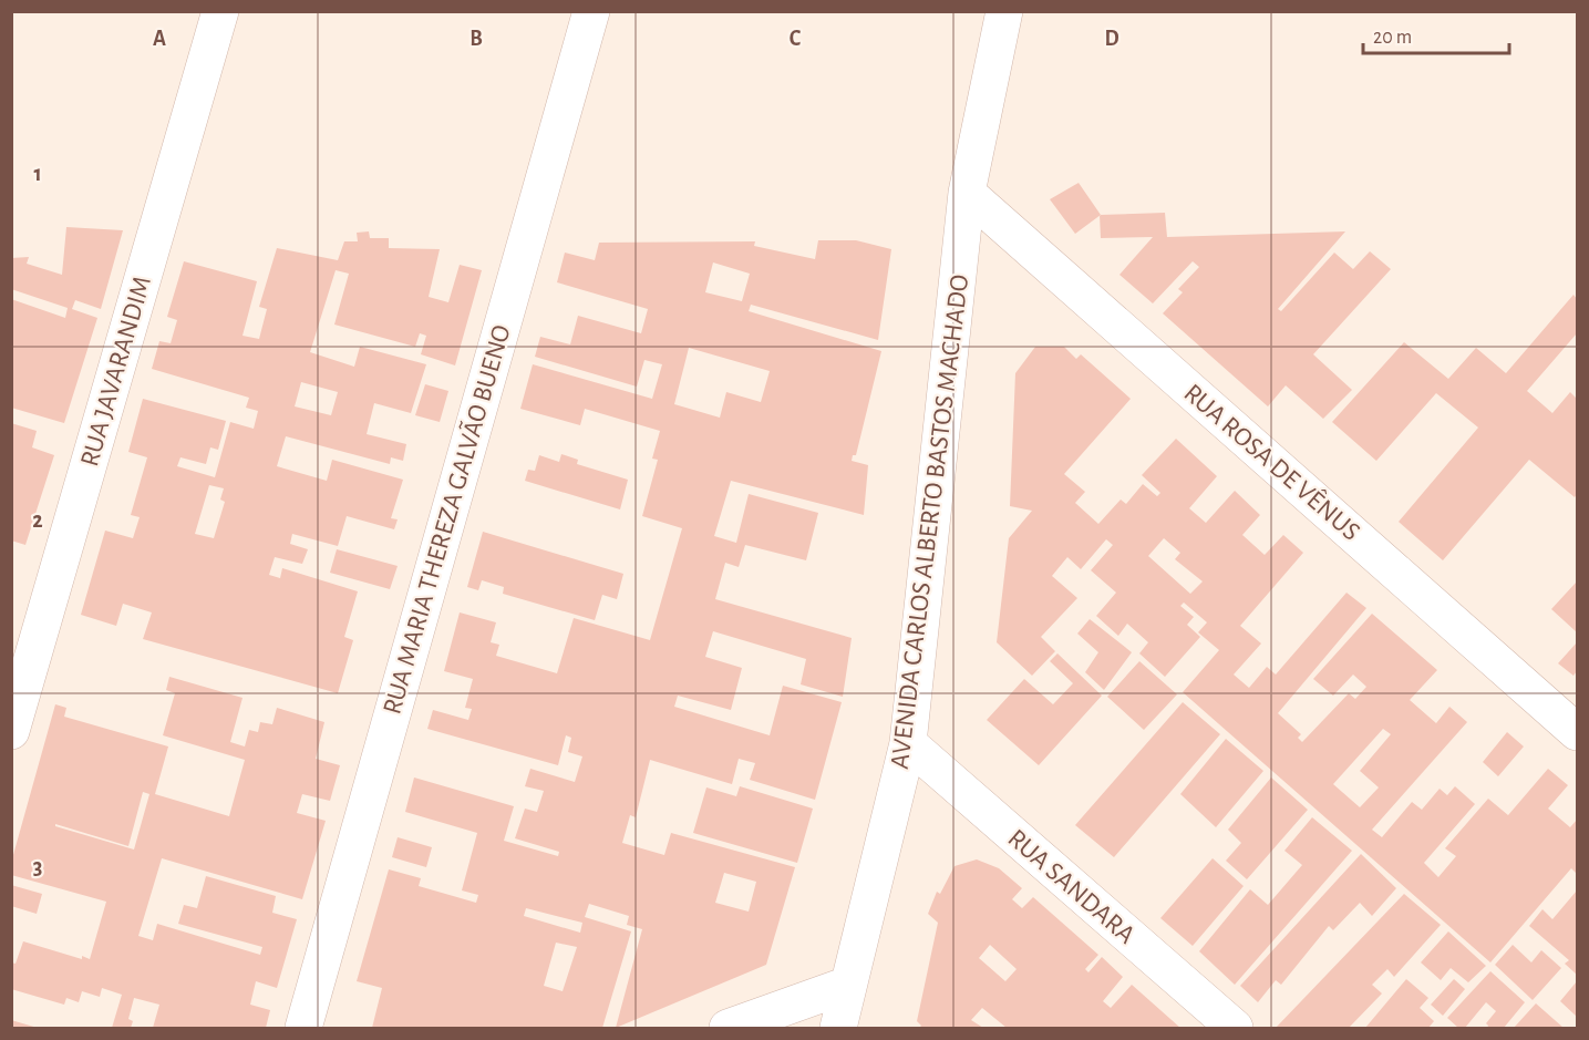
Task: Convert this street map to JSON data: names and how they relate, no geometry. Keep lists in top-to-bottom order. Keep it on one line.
{"streets":{"street":["RUA JAVARANDIM","RUA ROSA DE VÊNUS","RUA MARIA THEREZA GALVÃO BUENO","AVENIDA CARLOS ALBERTO BASTOS MACHADO","RUA SANDARA"]},"crossings":[["RUA ROSA DE VÊNUS","AVENIDA CARLOS ALBERTO BASTOS MACHADO"],["AVENIDA CARLOS ALBERTO BASTOS MACHADO","RUA SANDARA"]],"scale_bar":"20 m","grid":{"columns":["A","B","C","D"],"rows":["1","2","3"]}}
